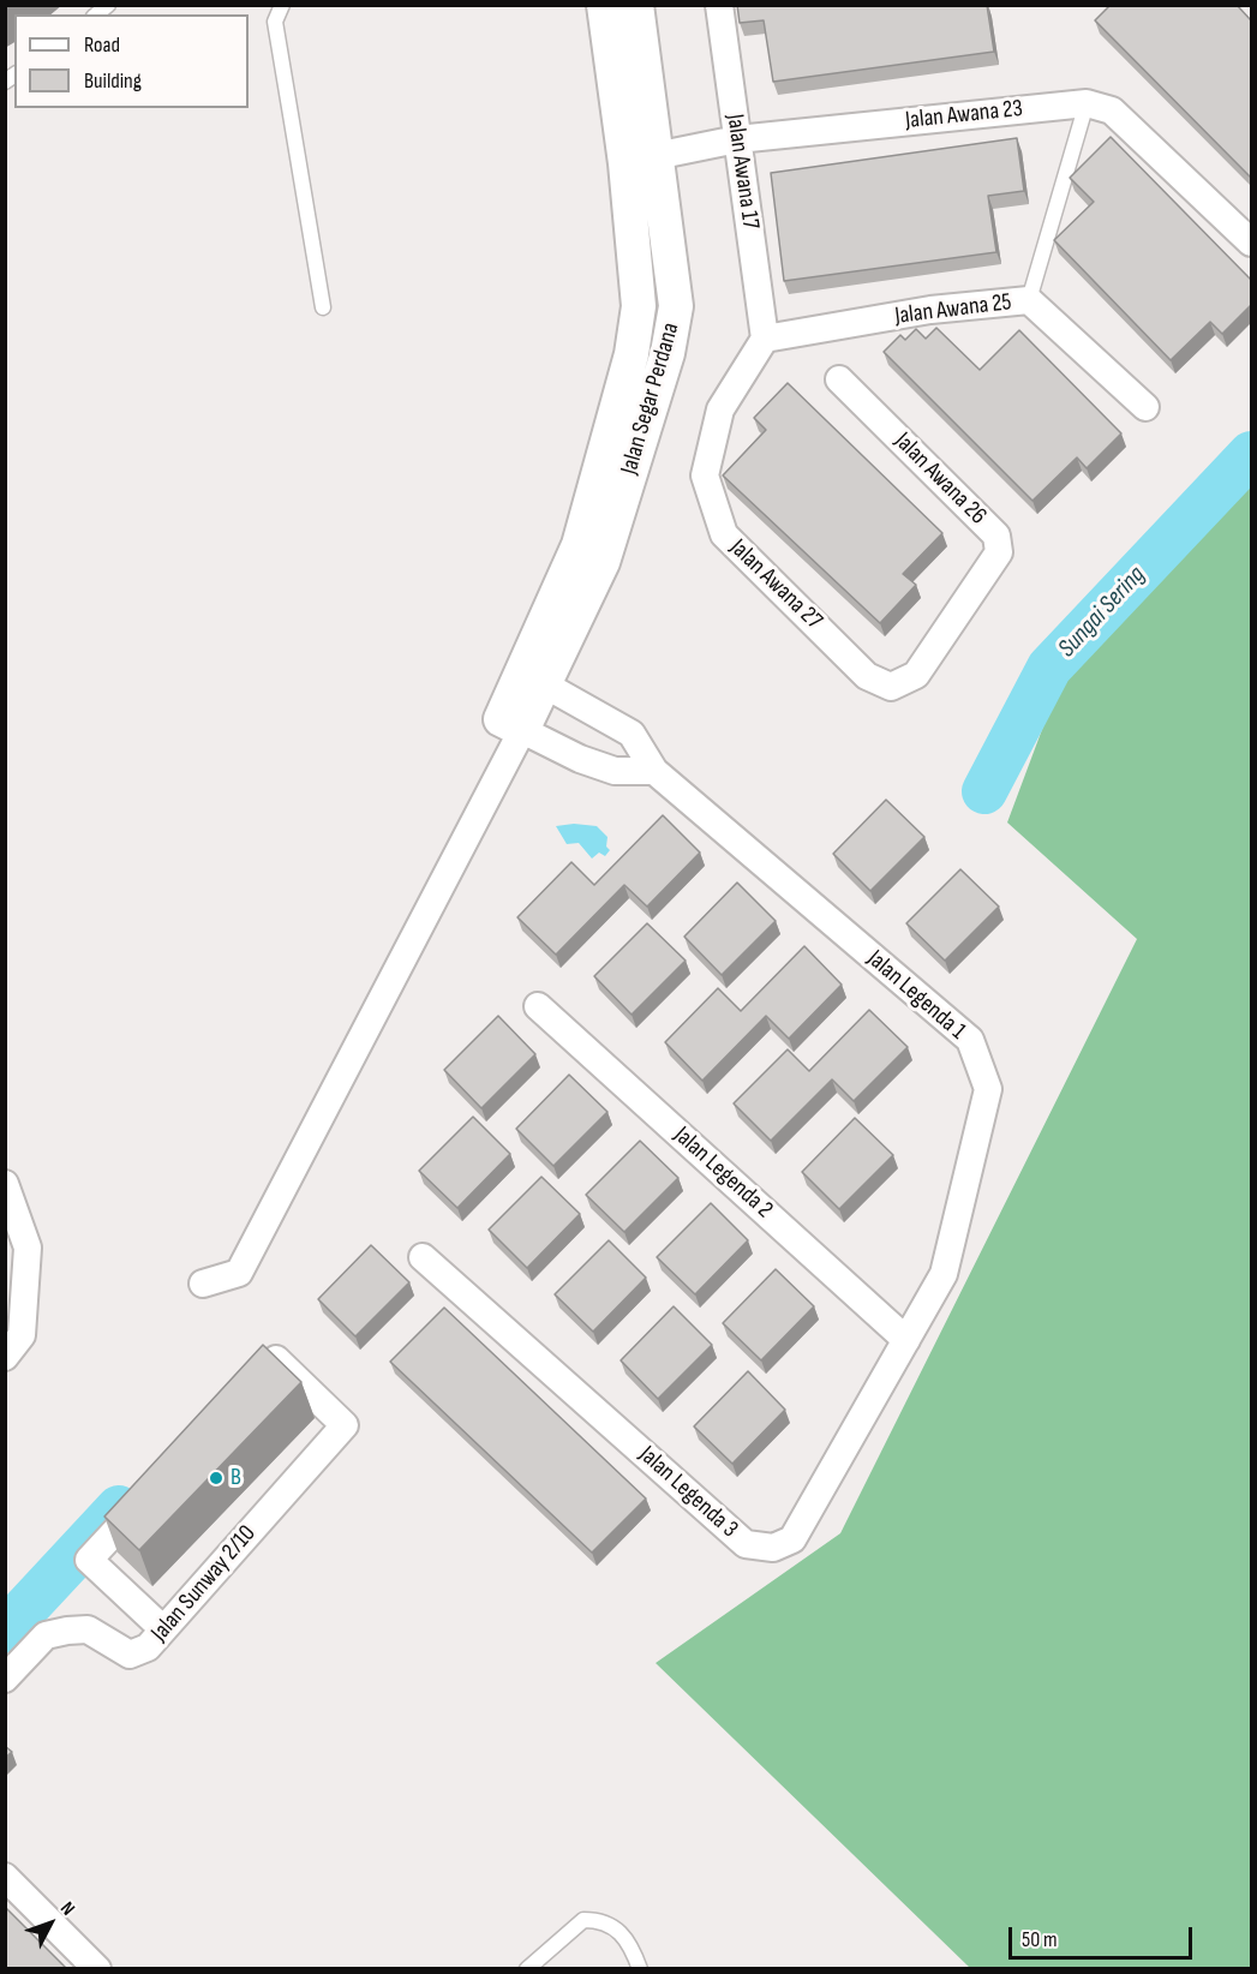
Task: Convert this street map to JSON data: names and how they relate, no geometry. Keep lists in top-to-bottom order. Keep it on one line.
{"streets":{"street":["Jalan Awana 23","Jalan Awana 17","Jalan Awana 25","Jalan Segar Perdana","Jalan Awana 26","Jalan Awana 27","Jalan Legenda 1","Jalan Legenda 2","Jalan Legenda 3","Jalan Sunway 2/10"]},"crossings":[["Jalan Awana 23","Jalan Awana 17"],["Jalan Awana 23","Jalan Segar Perdana"],["Jalan Awana 17","Jalan Awana 25"],["Jalan Awana 17","Jalan Awana 27"],["Jalan Awana 25","Jalan Awana 27"],["Jalan Segar Perdana","Jalan Legenda 1"],["Jalan Awana 26","Jalan Awana 27"],["Jalan Legenda 1","Jalan Legenda 2"],["Jalan Legenda 1","Jalan Legenda 3"],["Jalan Legenda 2","Jalan Legenda 3"]],"water":["Sungai Sering"],"places":["B"],"legend":["Road","Building"],"scale_bar":"50 m","north":"top right"}
